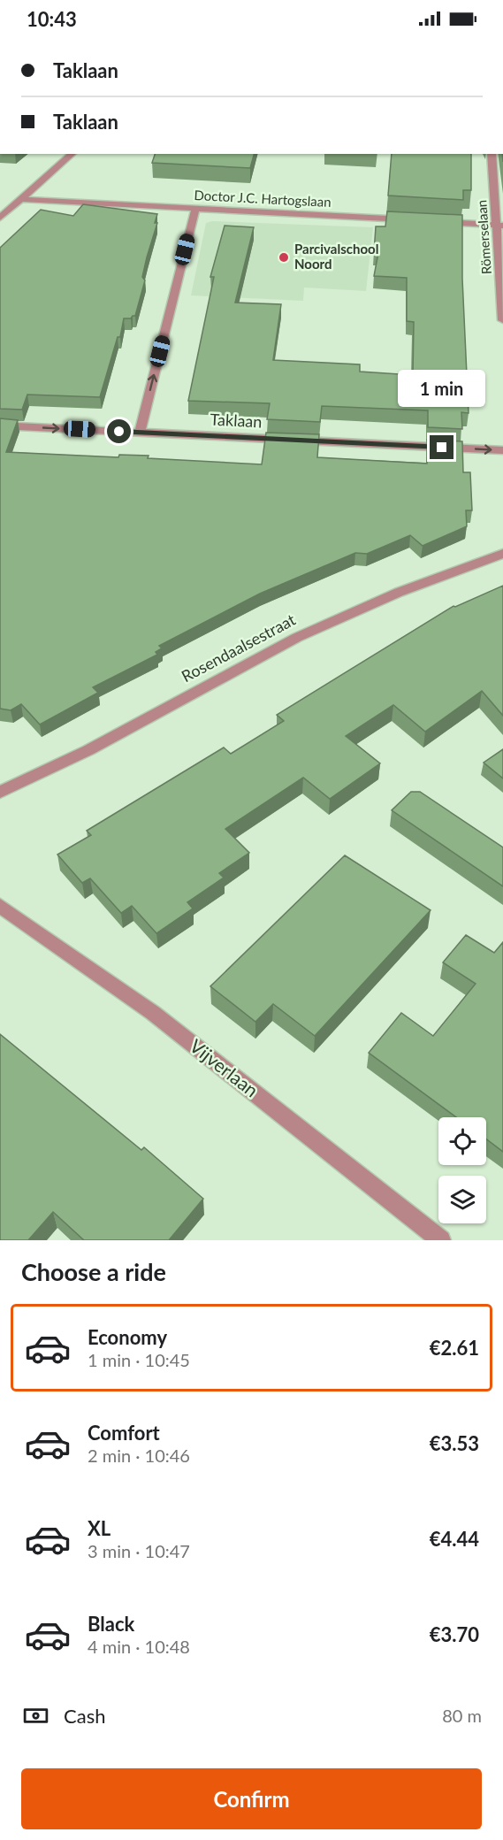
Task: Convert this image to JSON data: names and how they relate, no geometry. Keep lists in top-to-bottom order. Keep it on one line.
{"streets":{"street":["Doctor J.C. Hartogslaan","Römerselaan","Taklaan","Rosendaalsestraat","Vijverlaan"]},"one_way":["Taklaan"],"places":["Parcivalschool Noord"],"page":{"status":"10:43","banner":["Taklaan","Taklaan"],"bubble":"1 min","heading":"Choose a ride","list":[{"name":"Economy","note":"1 min · 10:45","value":"€2.61"},{"name":"Comfort","note":"2 min · 10:46","value":"€3.53"},{"name":"XL","note":"3 min · 10:47","value":"€4.44"},{"name":"Black","note":"4 min · 10:48","value":"€3.70"}],"pay":["Cash","80 m"],"buttons":"Confirm"}}
